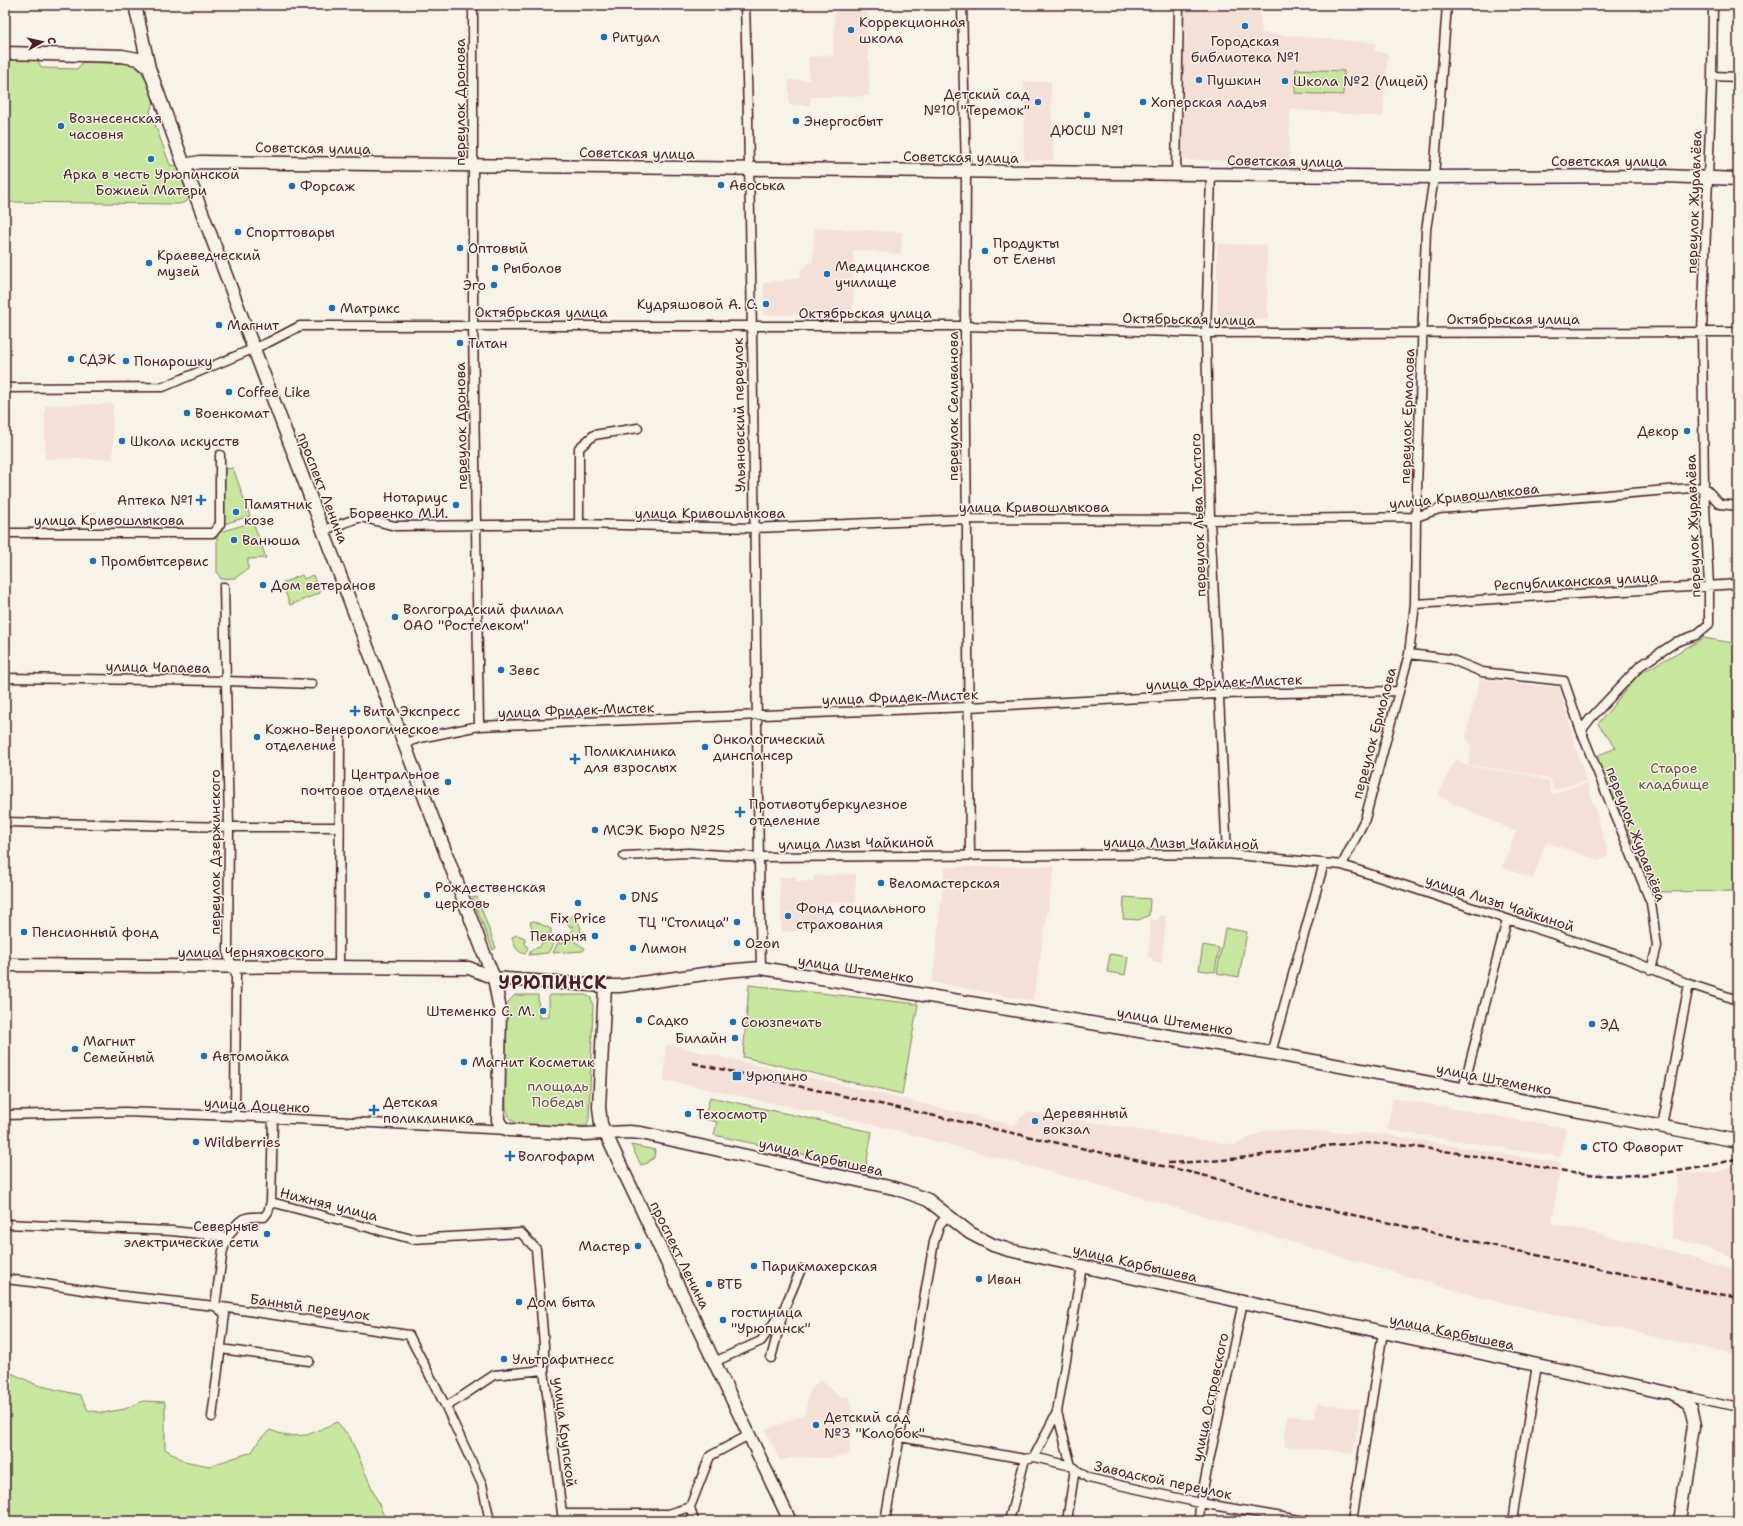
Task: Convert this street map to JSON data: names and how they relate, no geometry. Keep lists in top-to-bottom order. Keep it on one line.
{"streets":{"main road":["Советская улица","проспект Ленина","улица Черняховского","улица Штеменко","улица Карбышева"],"street":["переулок Дронова","переулок Журавлёва","Октябрьская улица","переулок Селиванова","Ульяновский переулок","переулок Ермолова","улица Кривошлыкова","переулок Льва Толстого","Республиканская улица","улица Чапаева","улица Фридек-Мистек","улица Лизы Чайкиной","переулок Дзержинского","улица Доценко","Нижняя улица","Банный переулок","улица Островского","улица Крупской","Заводской переулок"]},"crossings":[["переулок Дронова","Советская улица"],["переулок Дронова","Октябрьская улица"],["переулок Дронова","улица Кривошлыкова"],["переулок Дронова","улица Фридек-Мистек"],["Советская улица","переулок Журавлёва"],["Советская улица","переулок Селиванова"],["Советская улица","Ульяновский переулок"],["Советская улица","переулок Ермолова"],["Советская улица","проспект Ленина"],["Советская улица","переулок Льва Толстого"],["переулок Журавлёва","Октябрьская улица"],["переулок Журавлёва","улица Кривошлыкова"],["переулок Журавлёва","Республиканская улица"],["переулок Журавлёва","улица Лизы Чайкиной"],["Октябрьская улица","переулок Селиванова"],["Октябрьская улица","Ульяновский переулок"],["Октябрьская улица","переулок Ермолова"],["Октябрьская улица","проспект Ленина"],["Октябрьская улица","переулок Льва Толстого"],["переулок Селиванова","улица Кривошлыкова"],["переулок Селиванова","улица Фридек-Мистек"],["переулок Селиванова","улица Лизы Чайкиной"],["Ульяновский переулок","улица Кривошлыкова"],["Ульяновский переулок","улица Фридек-Мистек"],["Ульяновский переулок","улица Лизы Чайкиной"],["Ульяновский переулок","улица Штеменко"],["переулок Ермолова","улица Кривошлыкова"],["переулок Ермолова","Республиканская улица"],["переулок Ермолова","улица Фридек-Мистек"],["переулок Ермолова","улица Лизы Чайкиной"],["проспект Ленина","улица Кривошлыкова"],["проспект Ленина","улица Фридек-Мистек"],["проспект Ленина","улица Черняховского"],["проспект Ленина","улица Карбышева"],["улица Кривошлыкова","переулок Льва Толстого"],["переулок Льва Толстого","улица Фридек-Мистек"],["переулок Льва Толстого","улица Лизы Чайкиной"],["улица Чапаева","переулок Дзержинского"],["переулок Дзержинского","улица Черняховского"],["переулок Дзержинского","улица Доценко"],["улица Карбышева","улица Островского"],["Нижняя улица","улица Крупской"],["улица Островского","Заводской переулок"]],"districts":["УРЮПИНСК"],"parks":["Старое кладбище","площадь Победы"],"places":{"other":["Городская библиотека №1","Коррекционная школа","Ритуал","Пушкин","Школа №2 (Лицей)","Детский сад №10 \"Теремок\"","Хоперская ладья","ДЮСШ №1","Энергосбыт","Вознесенская часовня","Арка в честь Урюпинской Божией Матери","Авоська","Форсаж","Спорттовары","Оптовый","Продукты от Елены","Краеведческий музей","Рыболов","Медицинское училище","Эго","Кудряшовой А. С.","Матрикс","Магнит","Титан","СДЭК","Понарошку","Coffee Like","Военкомат","Декор","Школа искусств","Нотариус Борвенко М.И.","Памятник козе","Ванюша","Промбытсервис","Дом ветеранов","Волгоградский филиал ОАО \"Ростелеком\"","Зевс","Кожно-Венерологическое отделение","Онкологический динспансер","Центральное почтовое отделение","МСЭК Бюро №25","Веломастерская","Рождественская церковь","DNS","Fix Price","Фонд социального страхования","ТЦ \"Столица\"","Пенсионный фонд","Пекарня","Ozon","Лимон","Штеменко С. М.","Садко","Союзпечать","ЭД","Билайн","Магнит Семейный","Автомойка","Магнит Косметик","Техосмотр","Деревянный вокзал","Wildberries","СТО Фаворит","Северные электрические сети","Мастер","Парикмахерская","Иван","ВТБ","Дом быта","гостиница \"Урюпинск\"","Ультрафитнесс","Детский сад №3 \"Колобок\""],"health":["Аптека №1","Вита Экспресс","Поликлиника для взрослых","Противотуберкулезное отделение","Детская поликлиника","Волгофарм"],"transit":["Урюпино"]},"north":"right"}
